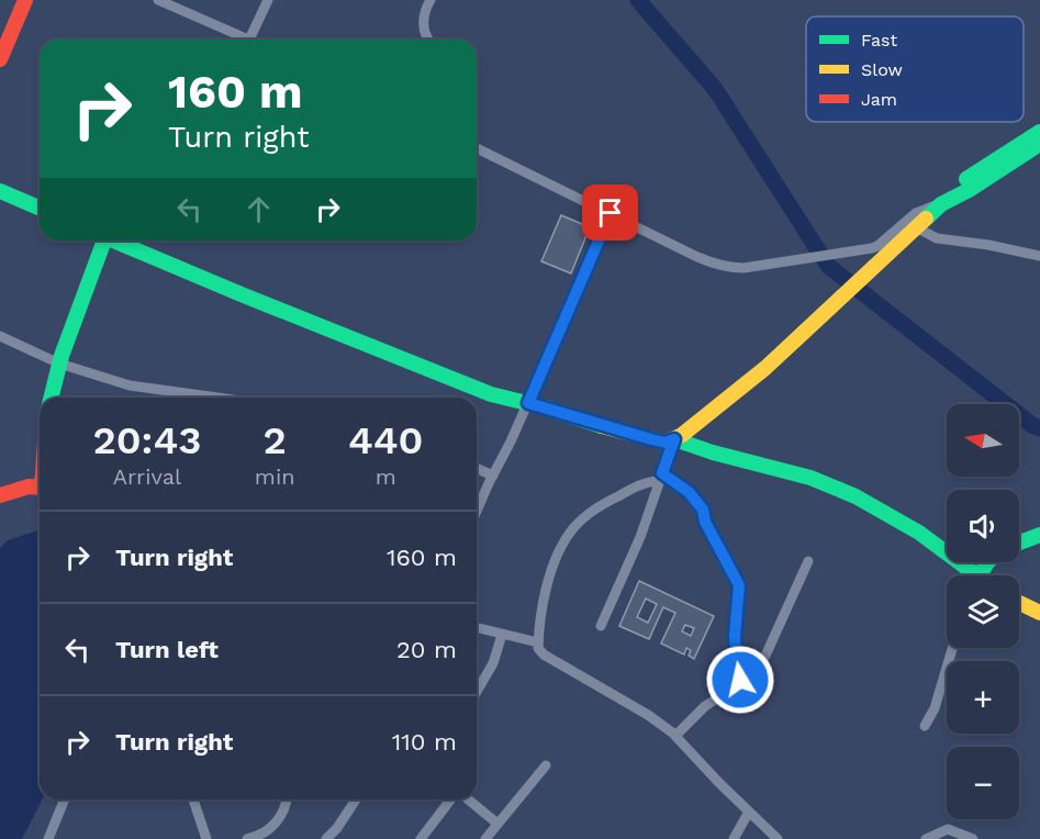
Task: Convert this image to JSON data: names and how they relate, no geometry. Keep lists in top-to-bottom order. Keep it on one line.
{"legend":["Fast","Slow","Jam"],"north":"left","page":{"turn":["160 m","Turn right"],"eta":["20:43","Arrival","2","min","440","m"],"map_buttons":["+","−"],"list":[{"name":"Turn right","value":"160 m"},{"name":"Turn left","value":"20 m"},{"name":"Turn right","value":"110 m"}]}}
